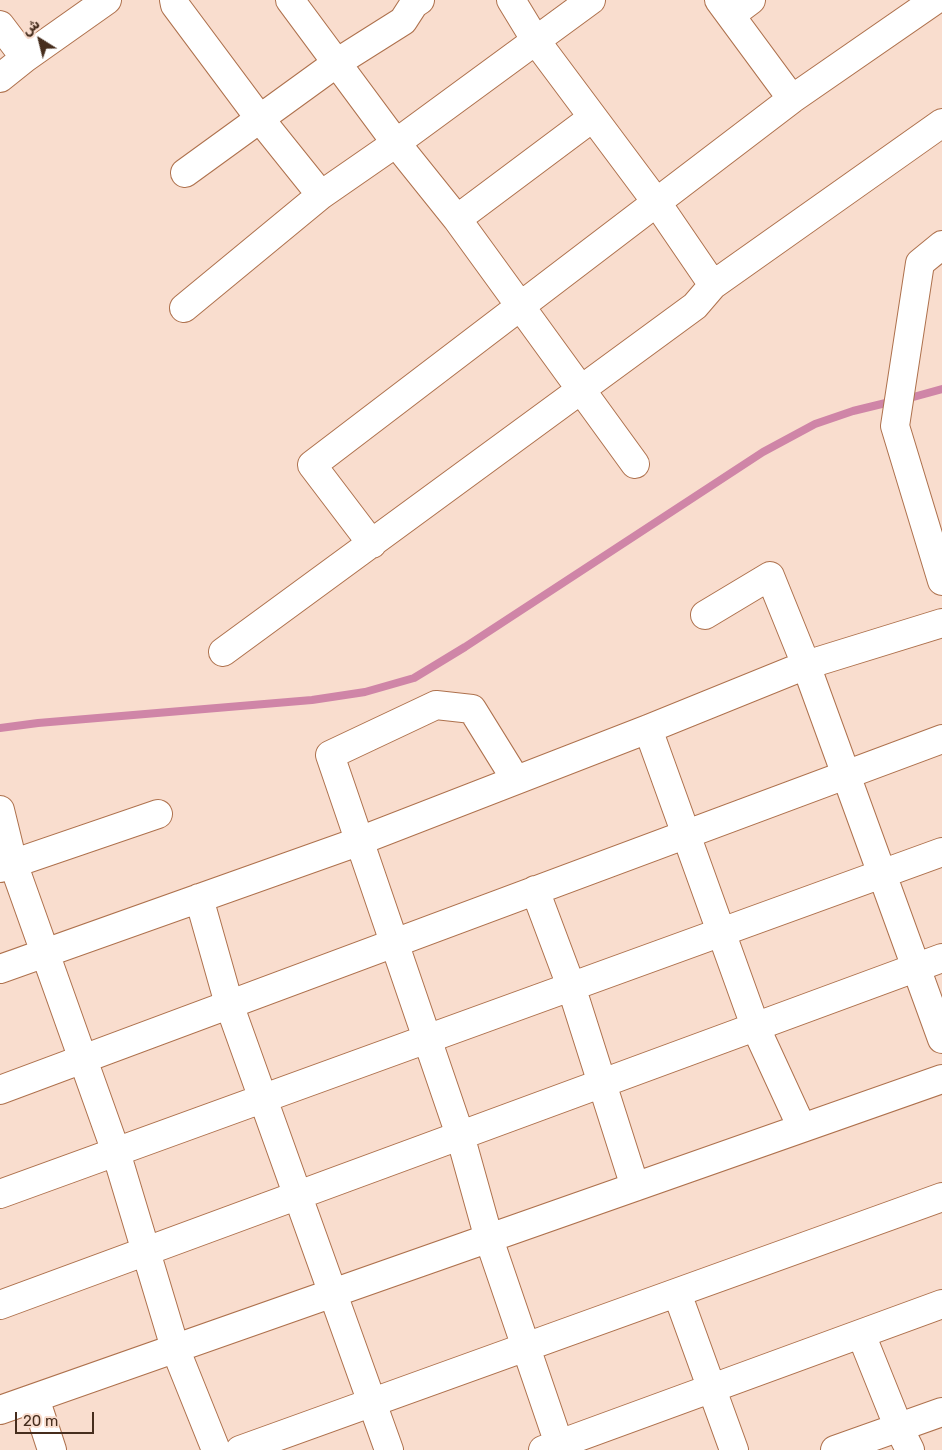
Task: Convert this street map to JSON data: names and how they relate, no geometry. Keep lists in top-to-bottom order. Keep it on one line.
{"scale_bar":"20 m","north":"top left"}
